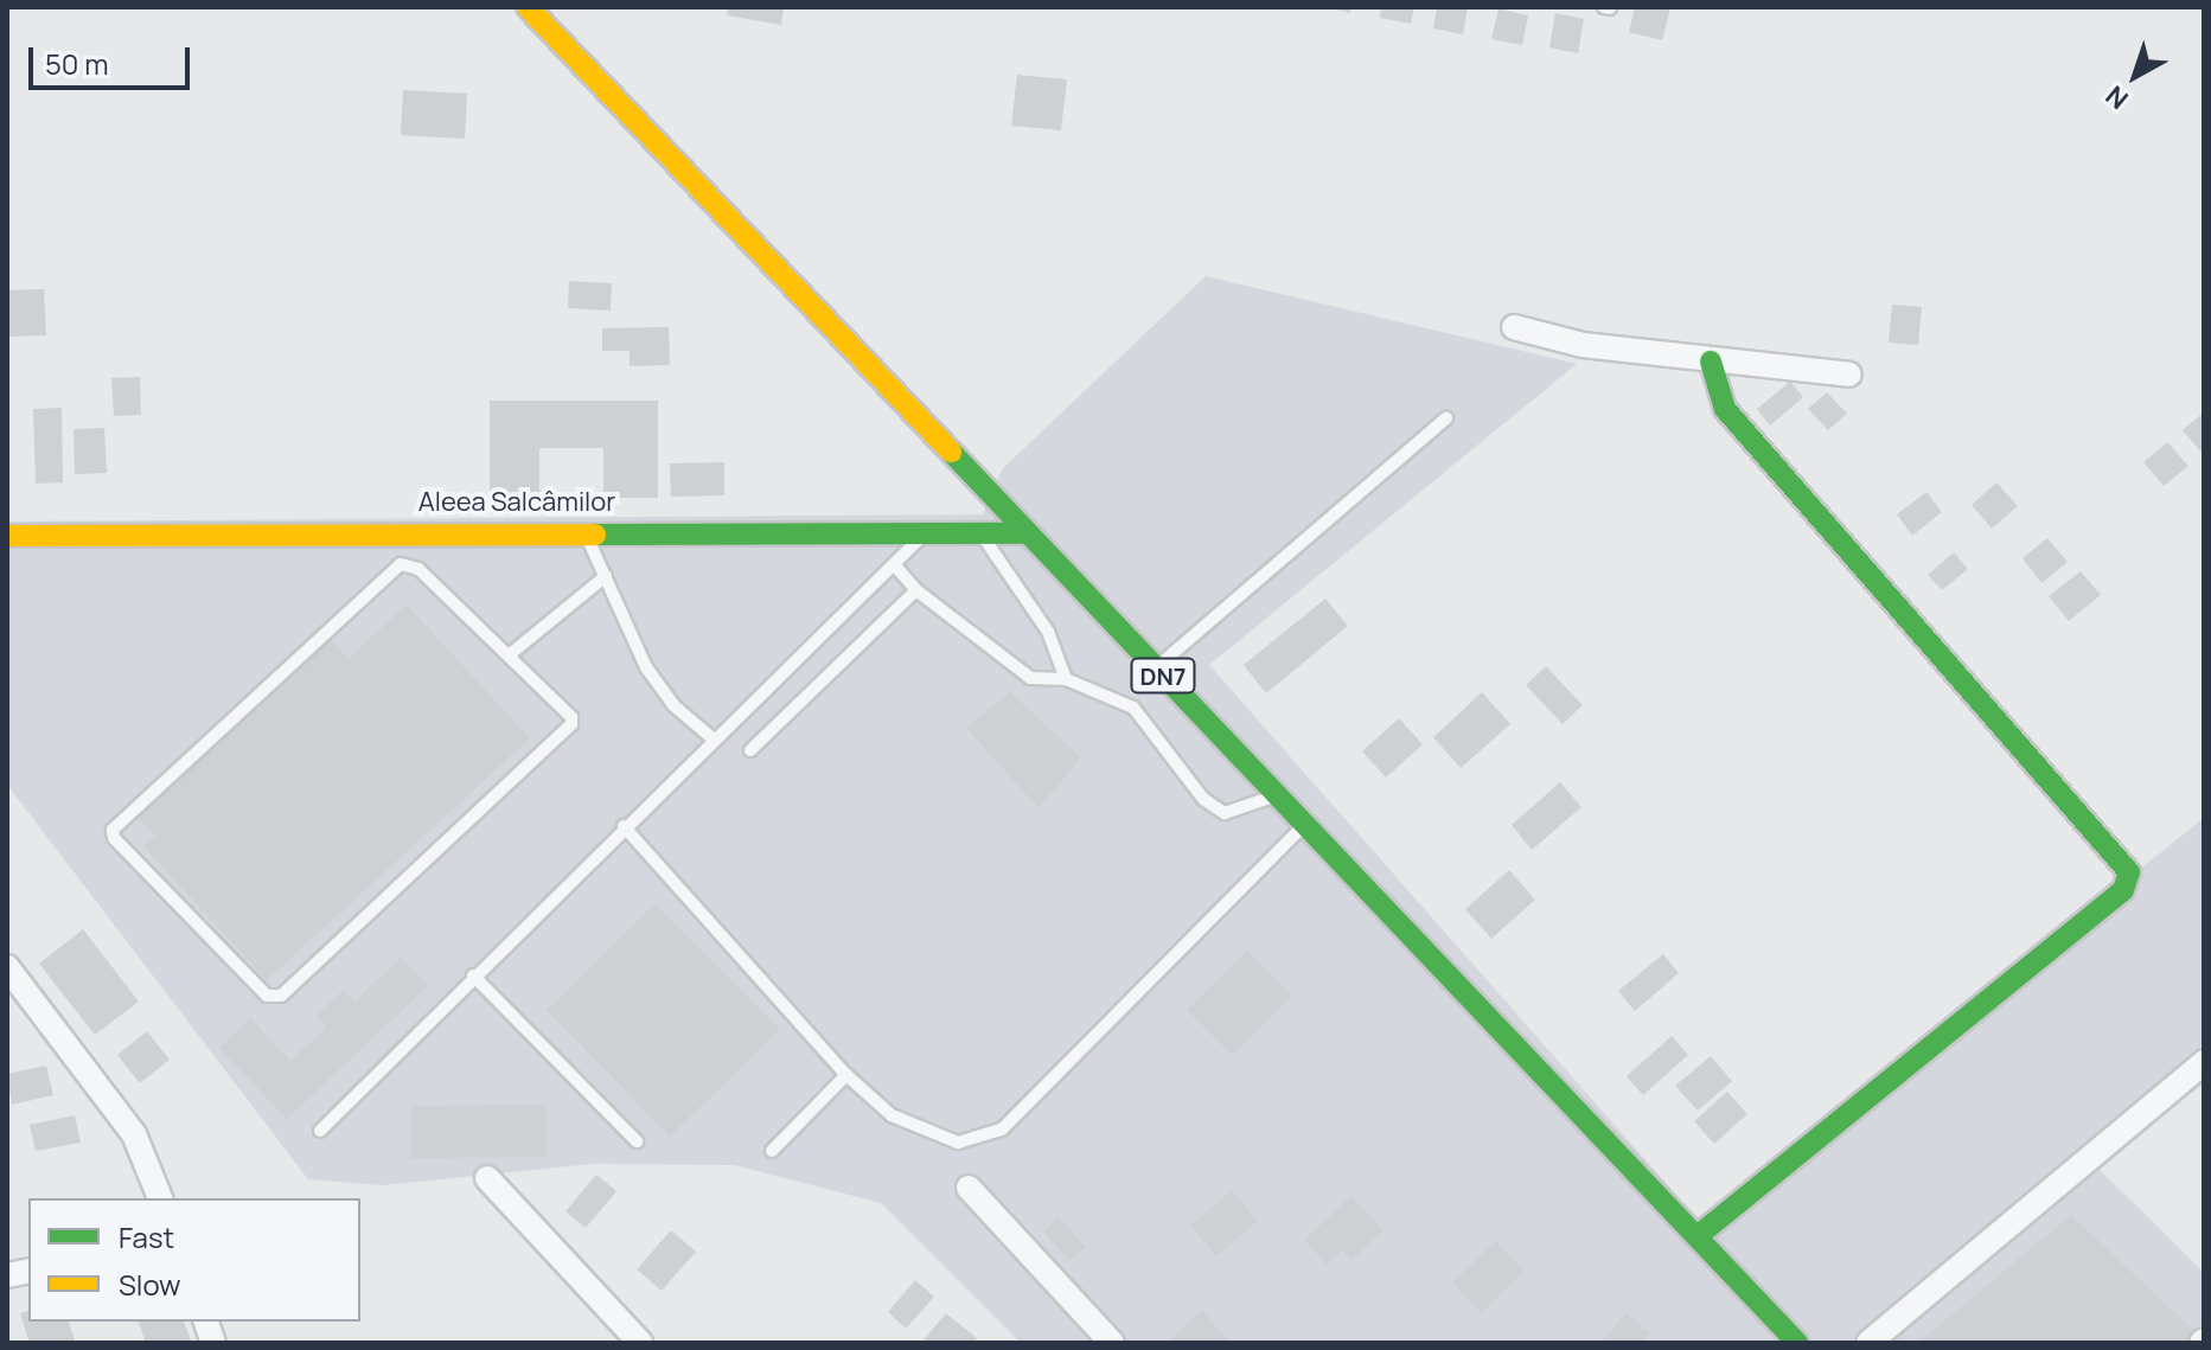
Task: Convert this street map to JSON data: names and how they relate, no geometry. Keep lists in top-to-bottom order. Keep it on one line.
{"streets":{"street":["Aleea Salcâmilor","DN7"]},"crossings":[["Aleea Salcâmilor","DN7"]],"legend":["Fast","Slow"],"scale_bar":"50 m","north":"bottom left"}
